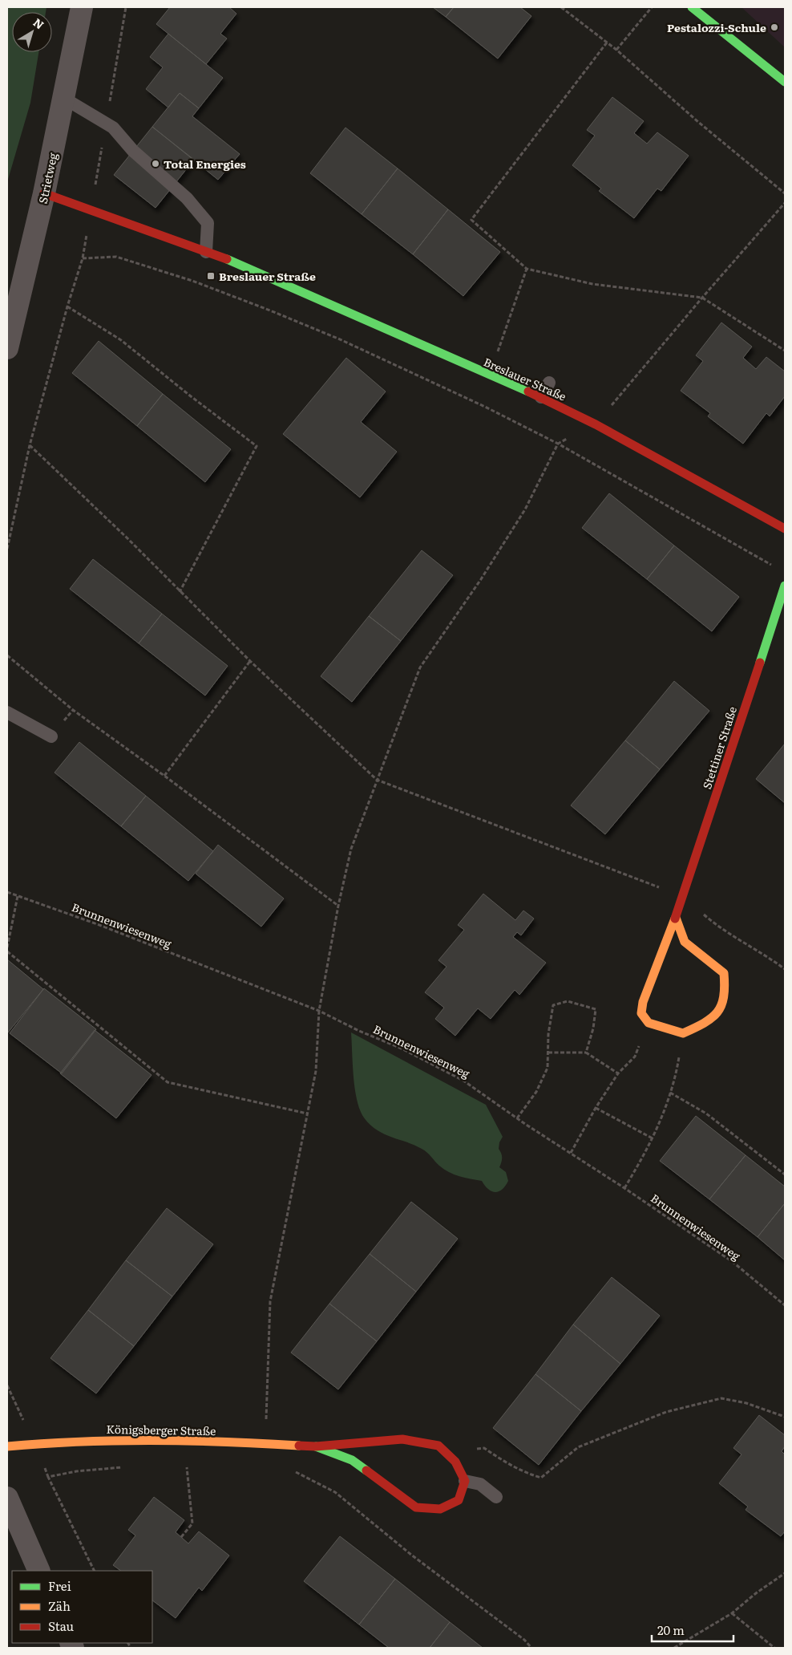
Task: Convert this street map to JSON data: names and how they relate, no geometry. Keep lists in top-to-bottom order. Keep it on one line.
{"streets":{"street":["Strietweg","Breslauer Straße","Stettiner Straße","Königsberger Straße"],"path":["Brunnenwiesenweg"]},"crossings":[["Strietweg","Breslauer Straße"]],"places":{"other":["Pestalozzi-Schule","Total Energies"],"transit":["Breslauer Straße"]},"legend":["Frei","Zäh","Stau"],"scale_bar":"20 m","north":"top right"}
